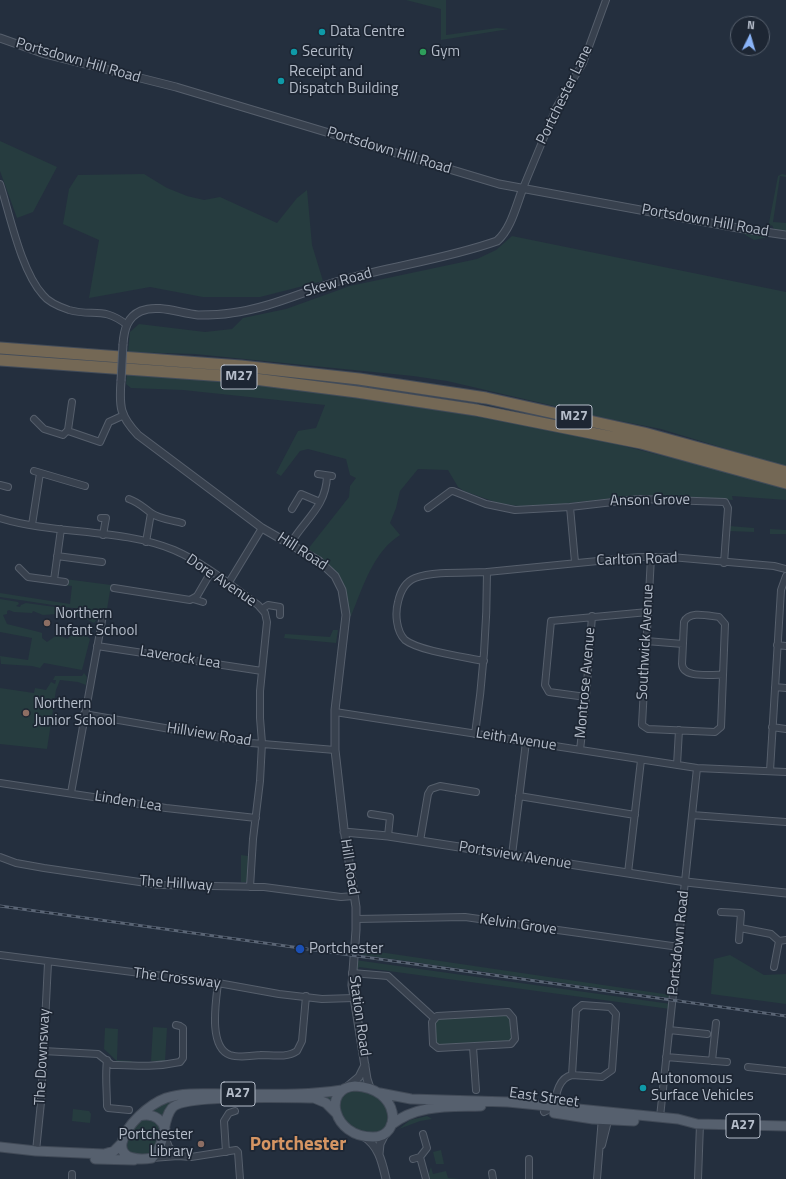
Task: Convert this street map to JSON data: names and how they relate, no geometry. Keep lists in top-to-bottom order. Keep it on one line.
{"streets":{"highway":["M27"],"main road":["A27","East Street"],"street":["Portsdown Hill Road","Portchester Lane","Skew Road","Anson Grove","Hill Road","Carlton Road","Dore Avenue","Southwick Avenue","Laverock Lea","Montrose Avenue","Hillview Road","Leith Avenue","Linden Lea","Portsview Avenue","The Hillway","Kelvin Grove","Portsdown Road","The Crossway","Station Road","The Downsway"]},"crossings":[["Portsdown Hill Road","Portchester Lane"],["Portsdown Hill Road","Skew Road"],["Portchester Lane","Skew Road"],["Anson Grove","Carlton Road"],["Hill Road","Hillview Road"],["Hill Road","Leith Avenue"],["Hill Road","Portsview Avenue"],["Hill Road","The Hillway"],["Hill Road","Kelvin Grove"],["Hill Road","Station Road"],["Carlton Road","Southwick Avenue"],["Dore Avenue","Laverock Lea"],["Dore Avenue","Hillview Road"],["Dore Avenue","Linden Lea"],["Dore Avenue","The Hillway"],["Montrose Avenue","Leith Avenue"],["Leith Avenue","Portsdown Road"],["Portsview Avenue","Portsdown Road"],["Kelvin Grove","Portsdown Road"],["Portsdown Road","A27"],["Portsdown Road","East Street"],["The Crossway","Station Road"],["The Crossway","The Downsway"],["Station Road","A27"],["Station Road","East Street"],["A27","East Street"]],"districts":["Portchester"],"places":["Data Centre","Security","Gym","Receipt and Dispatch Building","Northern Infant School","Northern Junior School","Portchester","Autonomous Surface Vehicles","Portchester Library"],"north":"top"}
